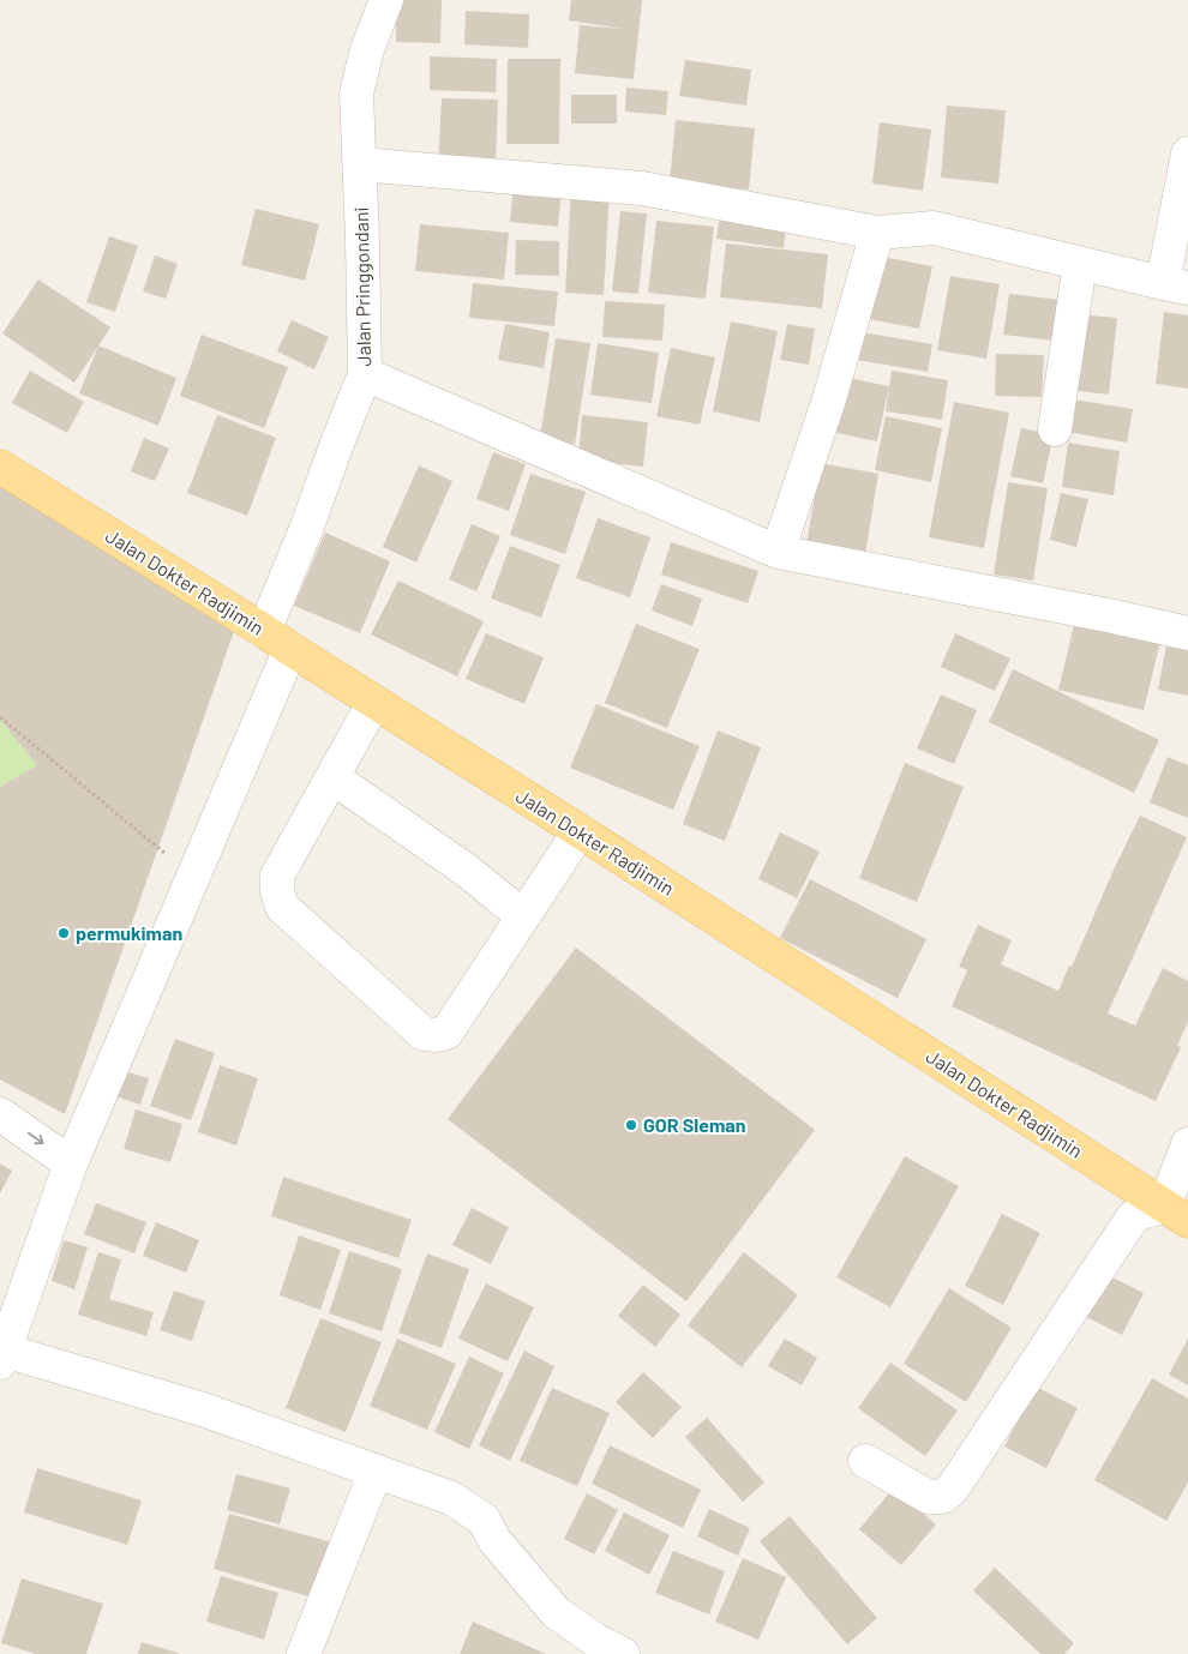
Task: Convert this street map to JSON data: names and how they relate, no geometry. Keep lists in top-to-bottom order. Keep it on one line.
{"streets":{"main road":["Jalan Dokter Radjimin"],"street":["Jalan Pringgondani"]},"crossings":[["Jalan Pringgondani","Jalan Dokter Radjimin"]],"places":["permukiman","GOR Sleman"]}
